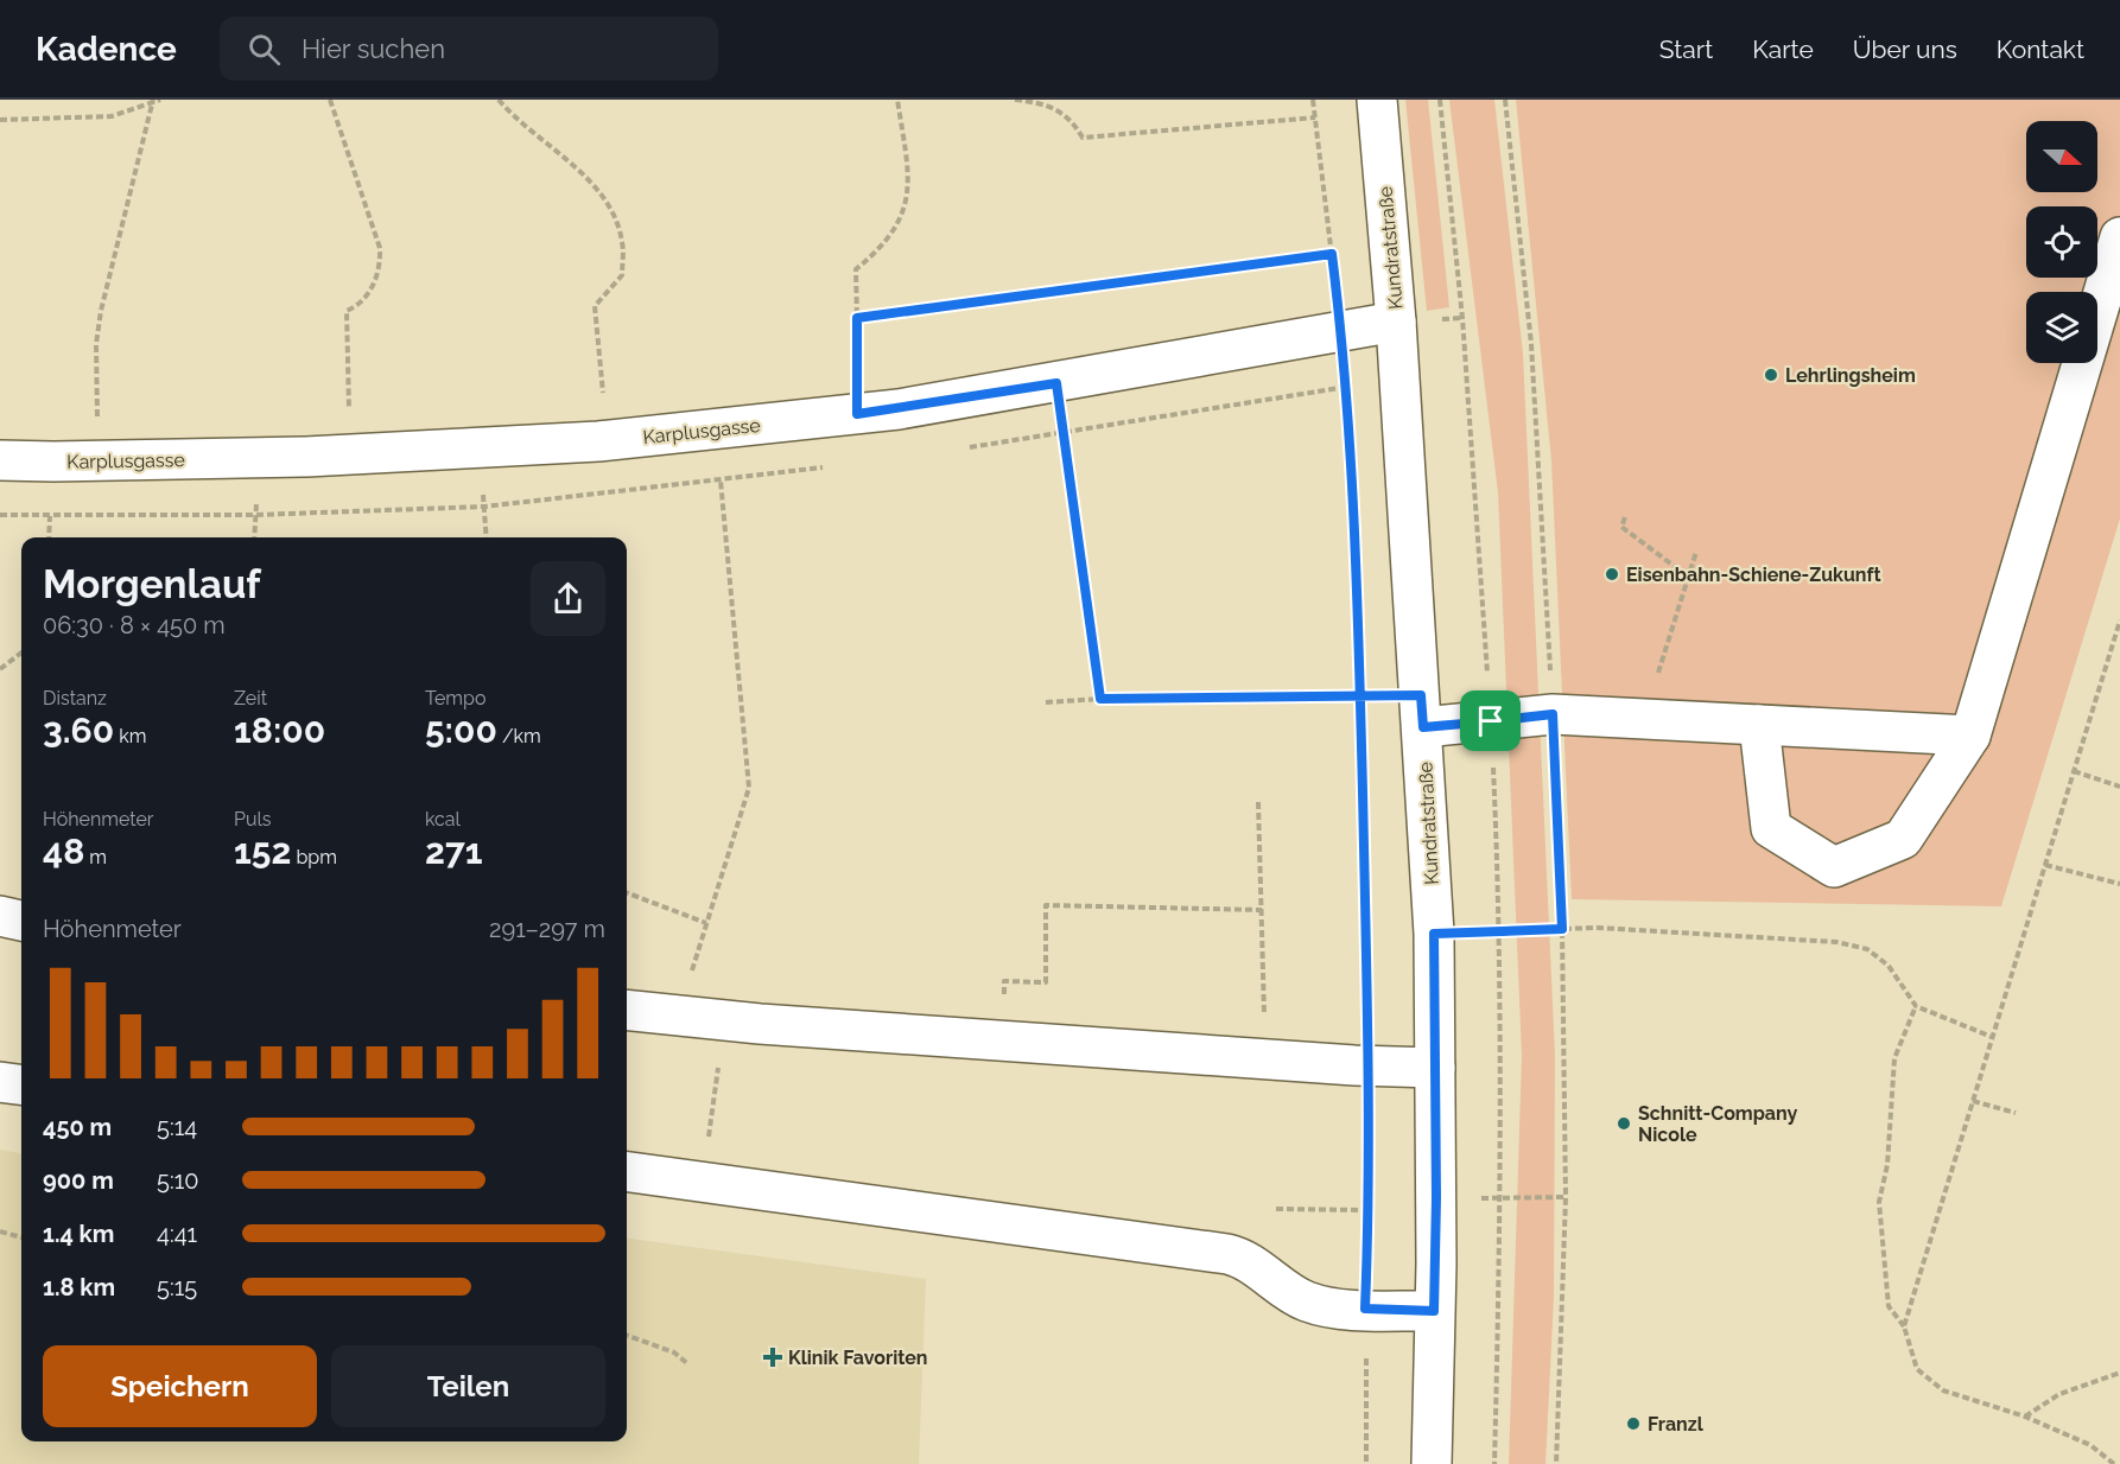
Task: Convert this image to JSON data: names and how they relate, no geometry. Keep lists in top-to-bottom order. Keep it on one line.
{"streets":{"street":["Kundratstraße","Karplusgasse"]},"crossings":[["Kundratstraße","Karplusgasse"]],"places":{"other":["Lehrlingsheim","Eisenbahn-Schiene-Zukunft","Schnitt-Company Nicole","Franzl"],"health":["Klinik Favoriten"]},"north":"right","page":{"header":"Kadence","search":"Hier suchen","nav":["Start","Karte","Über uns","Kontakt"],"heading":["Morgenlauf","06:30 · 8 × 450 m"],"stats":[["Distanz","3.60 km"],["Zeit","18:00"],["Tempo","5:00 /km"],["Höhenmeter","48 m"],["Puls","152 bpm"],["kcal","271"]],"chart":["Höhenmeter","291–297 m"],"list":[{"name":"450 m","note":"5:14"},{"name":"900 m","note":"5:10"},{"name":"1.4 km","note":"4:41"},{"name":"1.8 km","note":"5:15"}],"buttons":["Speichern","Teilen"]}}
